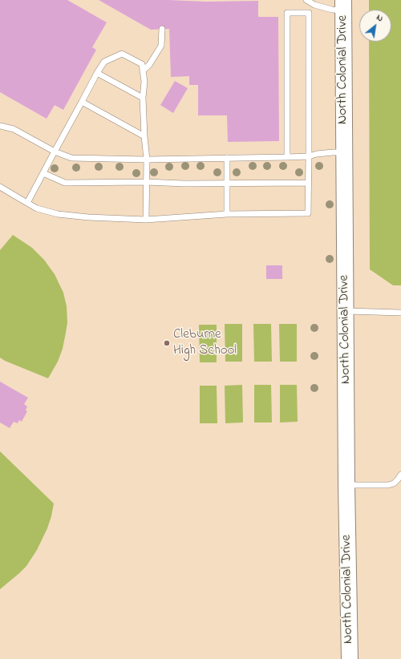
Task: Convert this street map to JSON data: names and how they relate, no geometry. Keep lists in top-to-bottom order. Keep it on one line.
{"streets":{"street":["North Colonial Drive"]},"places":["Cleburne High School"],"north":"top right"}
